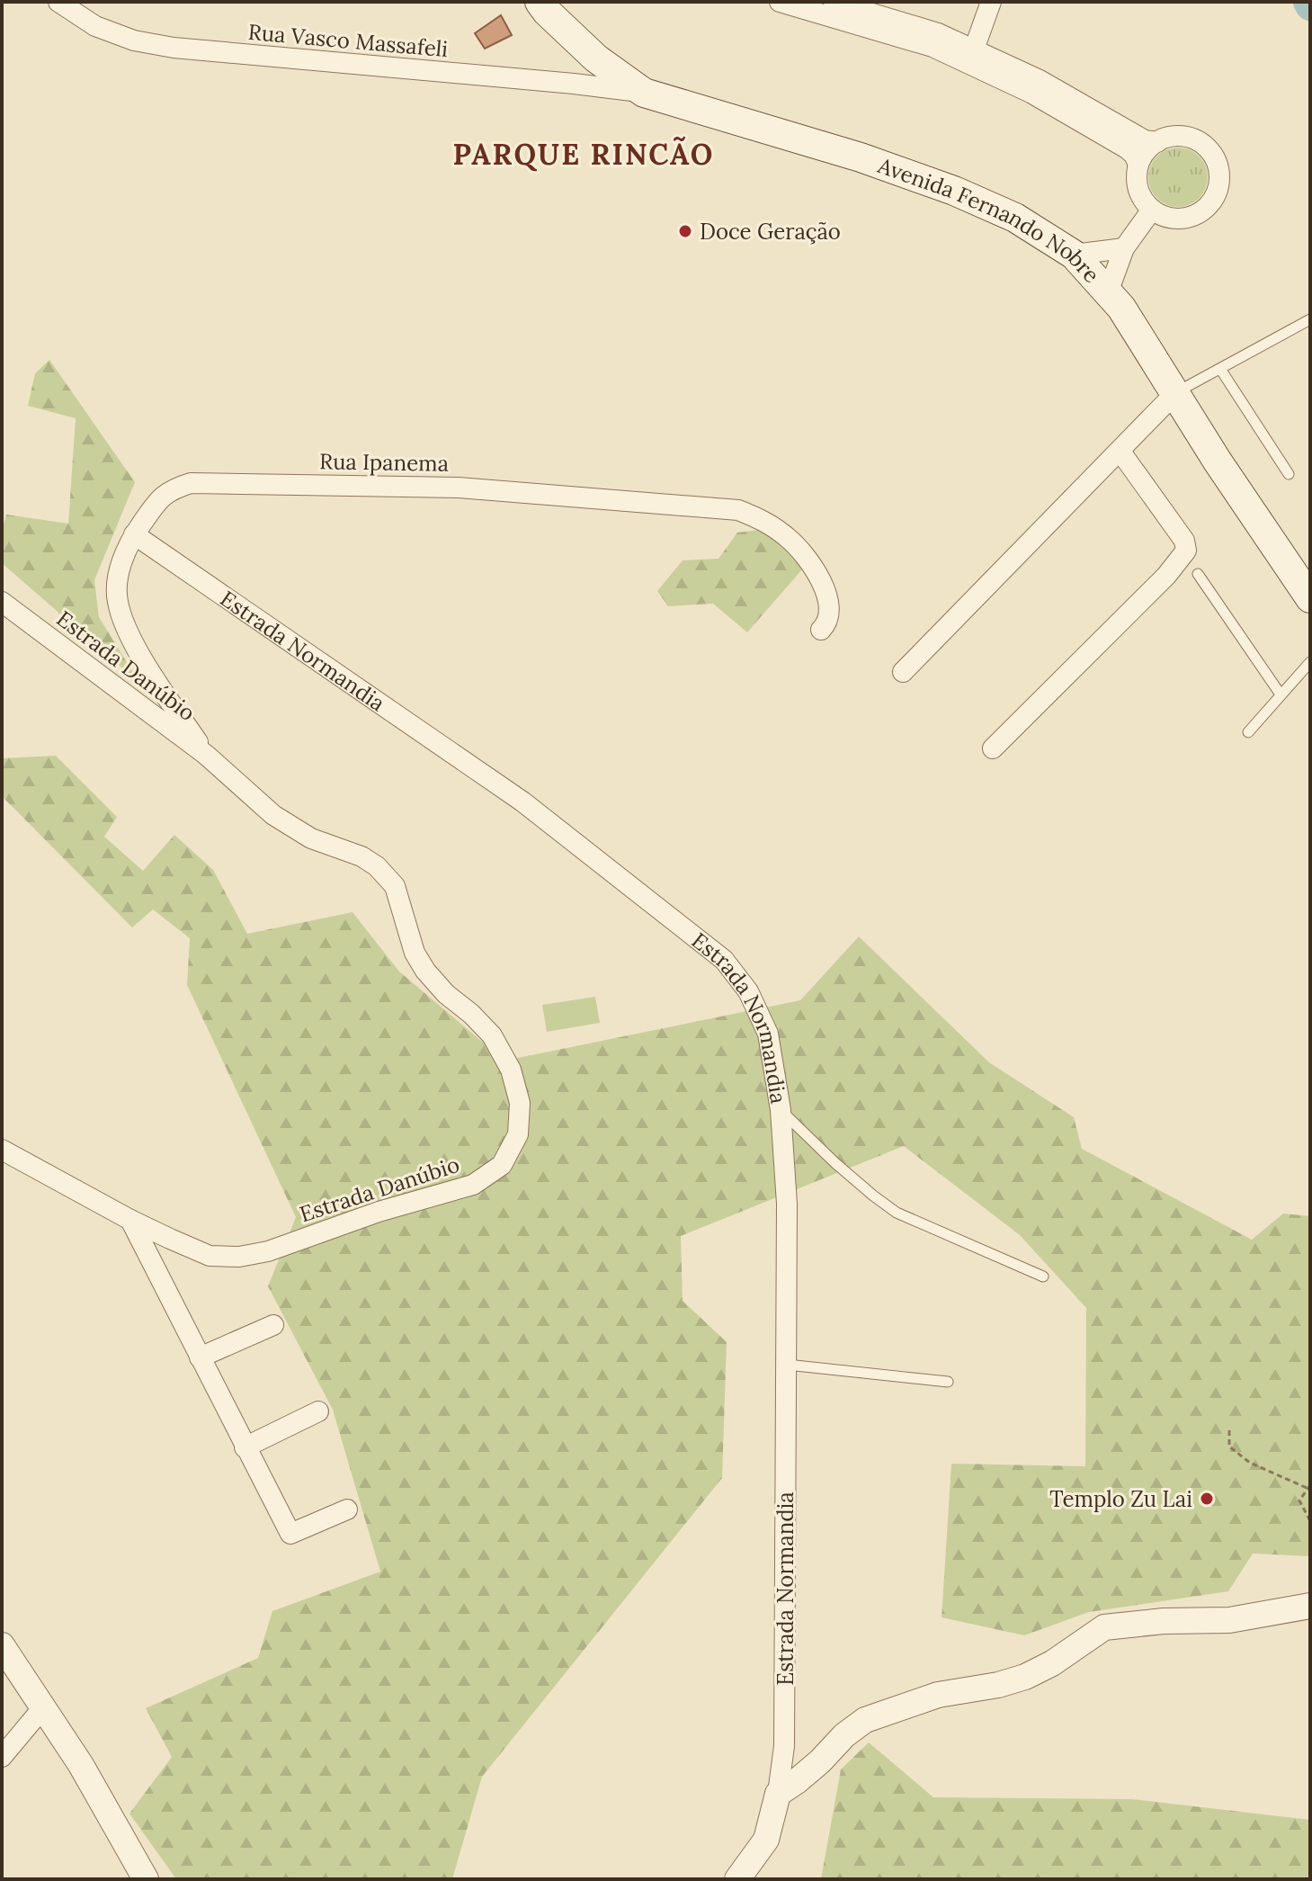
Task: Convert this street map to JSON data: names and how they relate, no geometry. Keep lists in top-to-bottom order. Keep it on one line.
{"streets":{"main road":["Avenida Fernando Nobre"],"street":["Rua Vasco Massafeli","Rua Ipanema","Estrada Normandia","Estrada Danúbio"]},"crossings":[["Rua Vasco Massafeli","Avenida Fernando Nobre"],["Rua Ipanema","Estrada Normandia"],["Rua Ipanema","Estrada Danúbio"]],"districts":["PARQUE RINCÃO"],"places":["Doce Geração","Templo Zu Lai"]}
